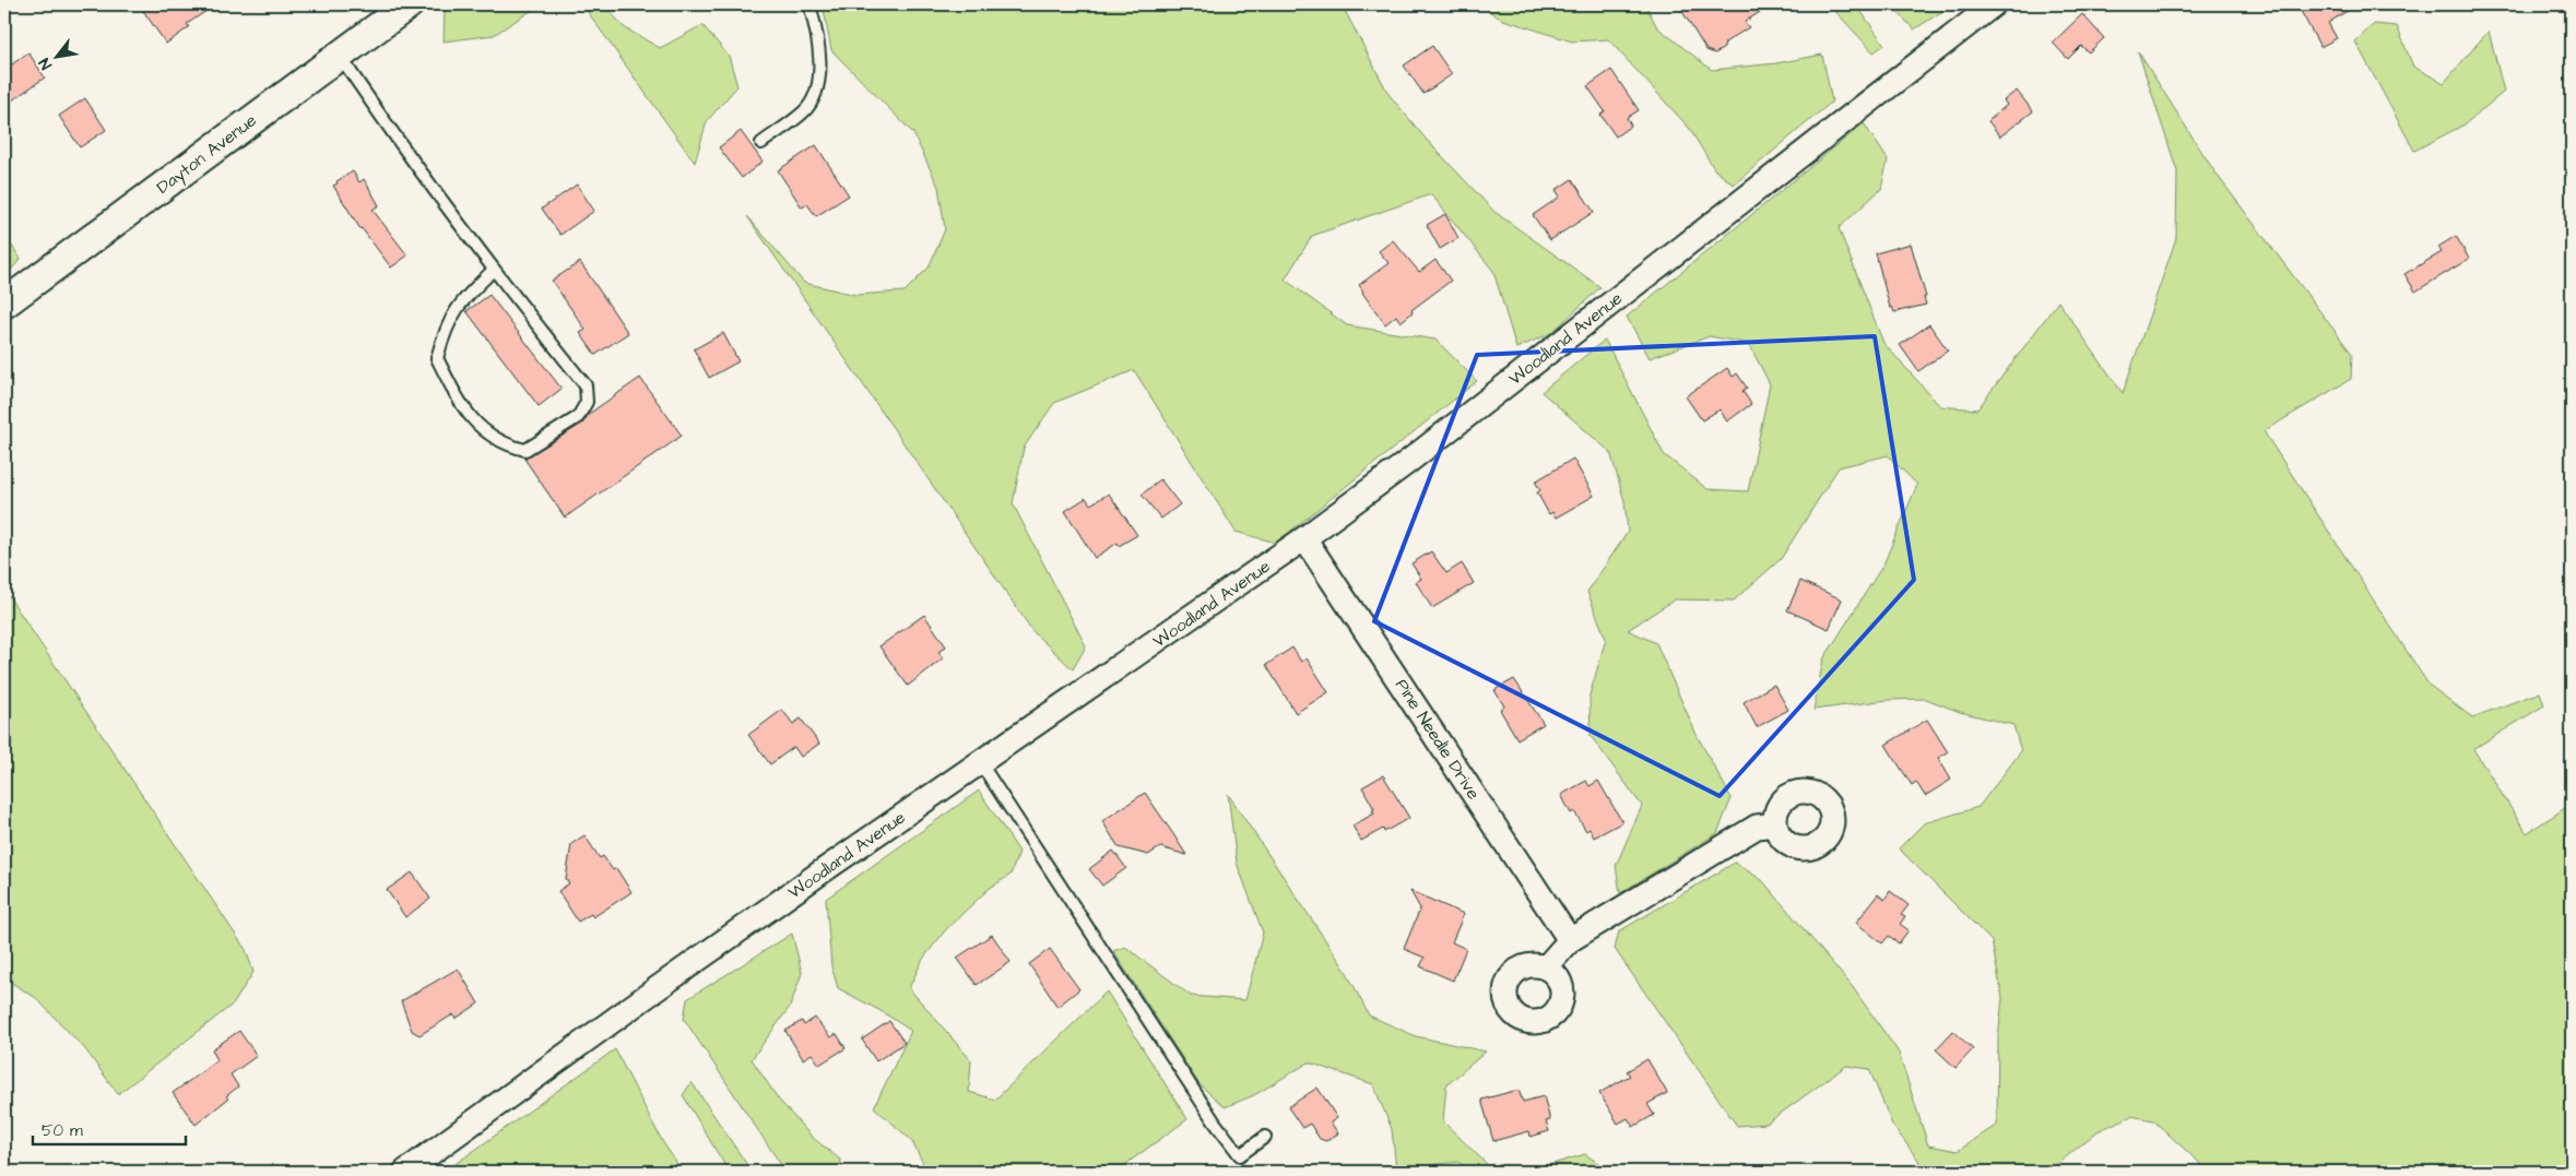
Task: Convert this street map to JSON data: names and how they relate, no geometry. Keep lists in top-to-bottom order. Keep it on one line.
{"streets":{"street":["Dayton Avenue","Woodland Avenue","Pine Needle Drive"]},"crossings":[["Woodland Avenue","Pine Needle Drive"]],"scale_bar":"50 m","north":"bottom left"}
